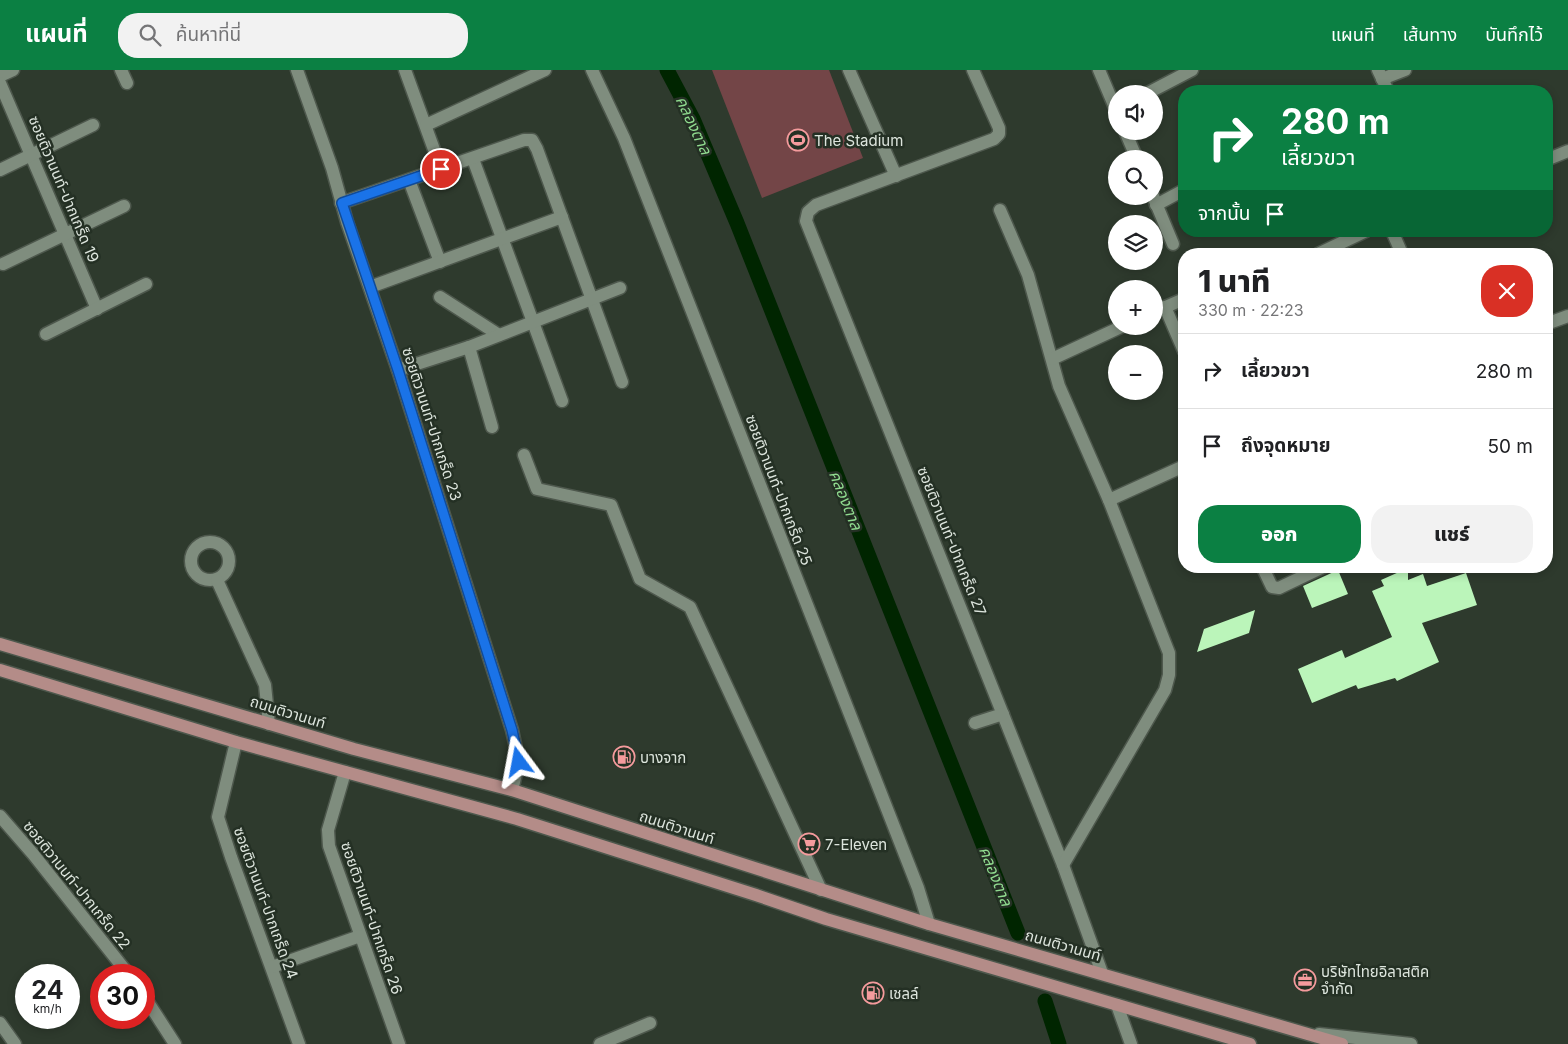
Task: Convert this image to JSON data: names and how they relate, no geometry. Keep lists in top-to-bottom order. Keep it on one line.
{"streets":{"main road":["ถนนติวานนท์"],"street":["ซอยติวานนท์-ปากเกร็ด 19","ซอยติวานนท์-ปากเกร็ด 23","ซอยติวานนท์-ปากเกร็ด 25","ซอยติวานนท์-ปากเกร็ด 27","ซอยติวานนท์-ปากเกร็ด 22","ซอยติวานนท์-ปากเกร็ด 24","ซอยติวานนท์-ปากเกร็ด 26"]},"crossings":[["ซอยติวานนท์-ปากเกร็ด 23","ถนนติวานนท์"],["ซอยติวานนท์-ปากเกร็ด 25","ถนนติวานนท์"],["ซอยติวานนท์-ปากเกร็ด 27","ถนนติวานนท์"]],"water":["คลองตาล"],"places":{"sports":["The Stadium"],"fuel station":["บางจาก","เชลล์"],"supermarket":["7-Eleven"],"office":["บริษัทไทยอิลาสติค จำกัด"]},"page":{"header":"แผนที่","search":"ค้นหาที่นี่","nav":["แผนที่","เส้นทาง","บันทึกไว้"],"map_buttons":["+","−"],"turn":["280 m","เลี้ยวขวา"],"then":"จากนั้น","heading":["1 นาที","330 m · 22:23"],"list":[{"name":"เลี้ยวขวา","value":"280 m"},{"name":"ถึงจุดหมาย","value":"50 m"}],"buttons":["ออก","แชร์"],"speed":"24 km/h","limit":"30"}}
